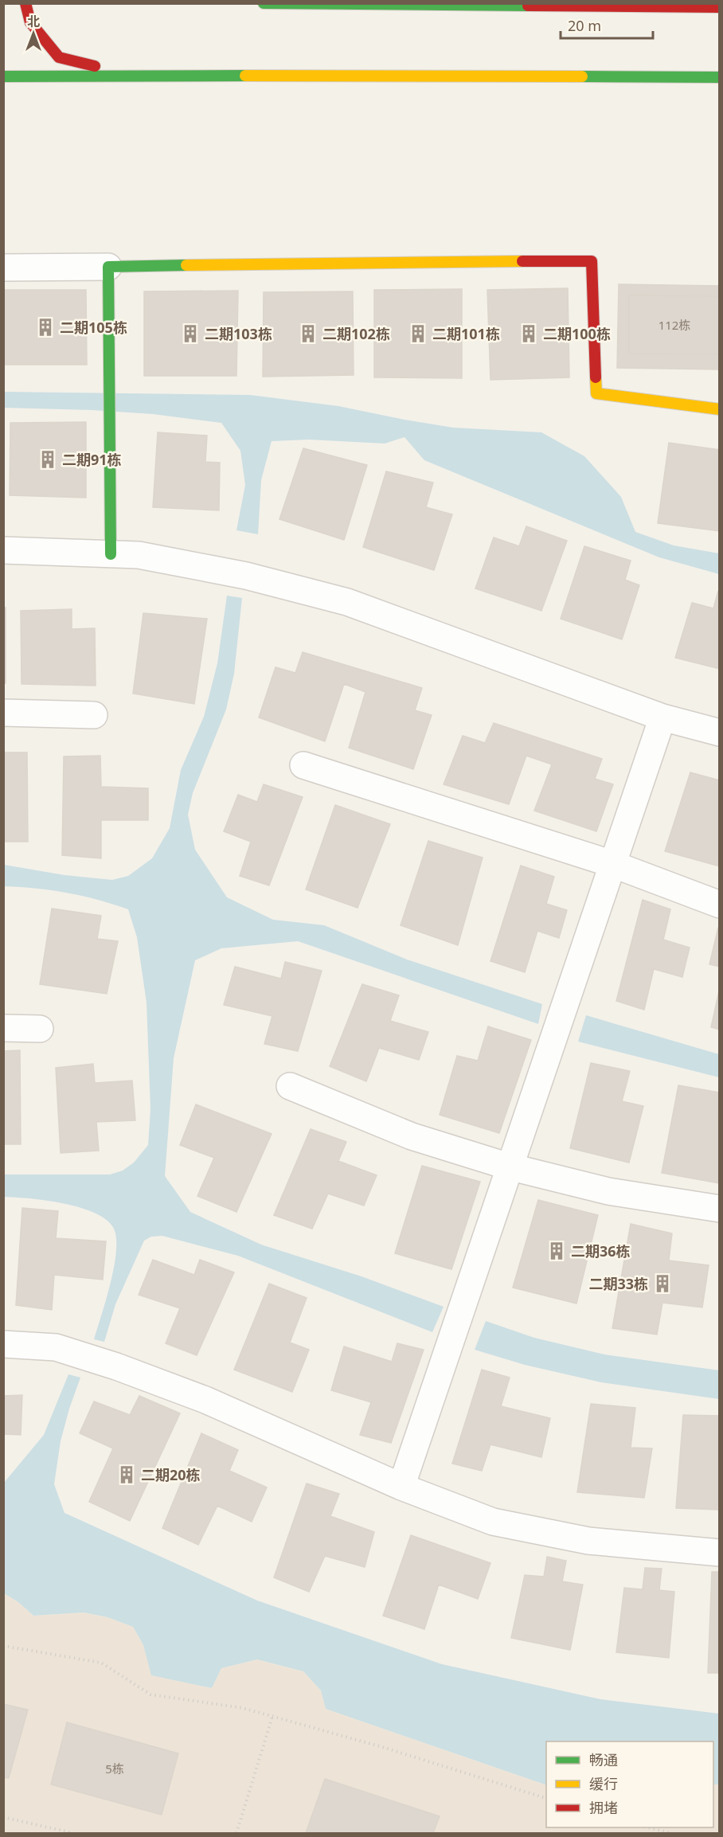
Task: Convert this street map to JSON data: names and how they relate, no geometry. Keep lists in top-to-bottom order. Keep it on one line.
{"places":{"building":["二期105栋","二期103栋","二期102栋","二期101栋","二期100栋","二期91栋","二期36栋","二期33栋","二期20栋"]},"house_numbers":["112栋","5栋"],"legend":["畅通","缓行","拥堵"],"scale_bar":"20 m","north":"top"}
